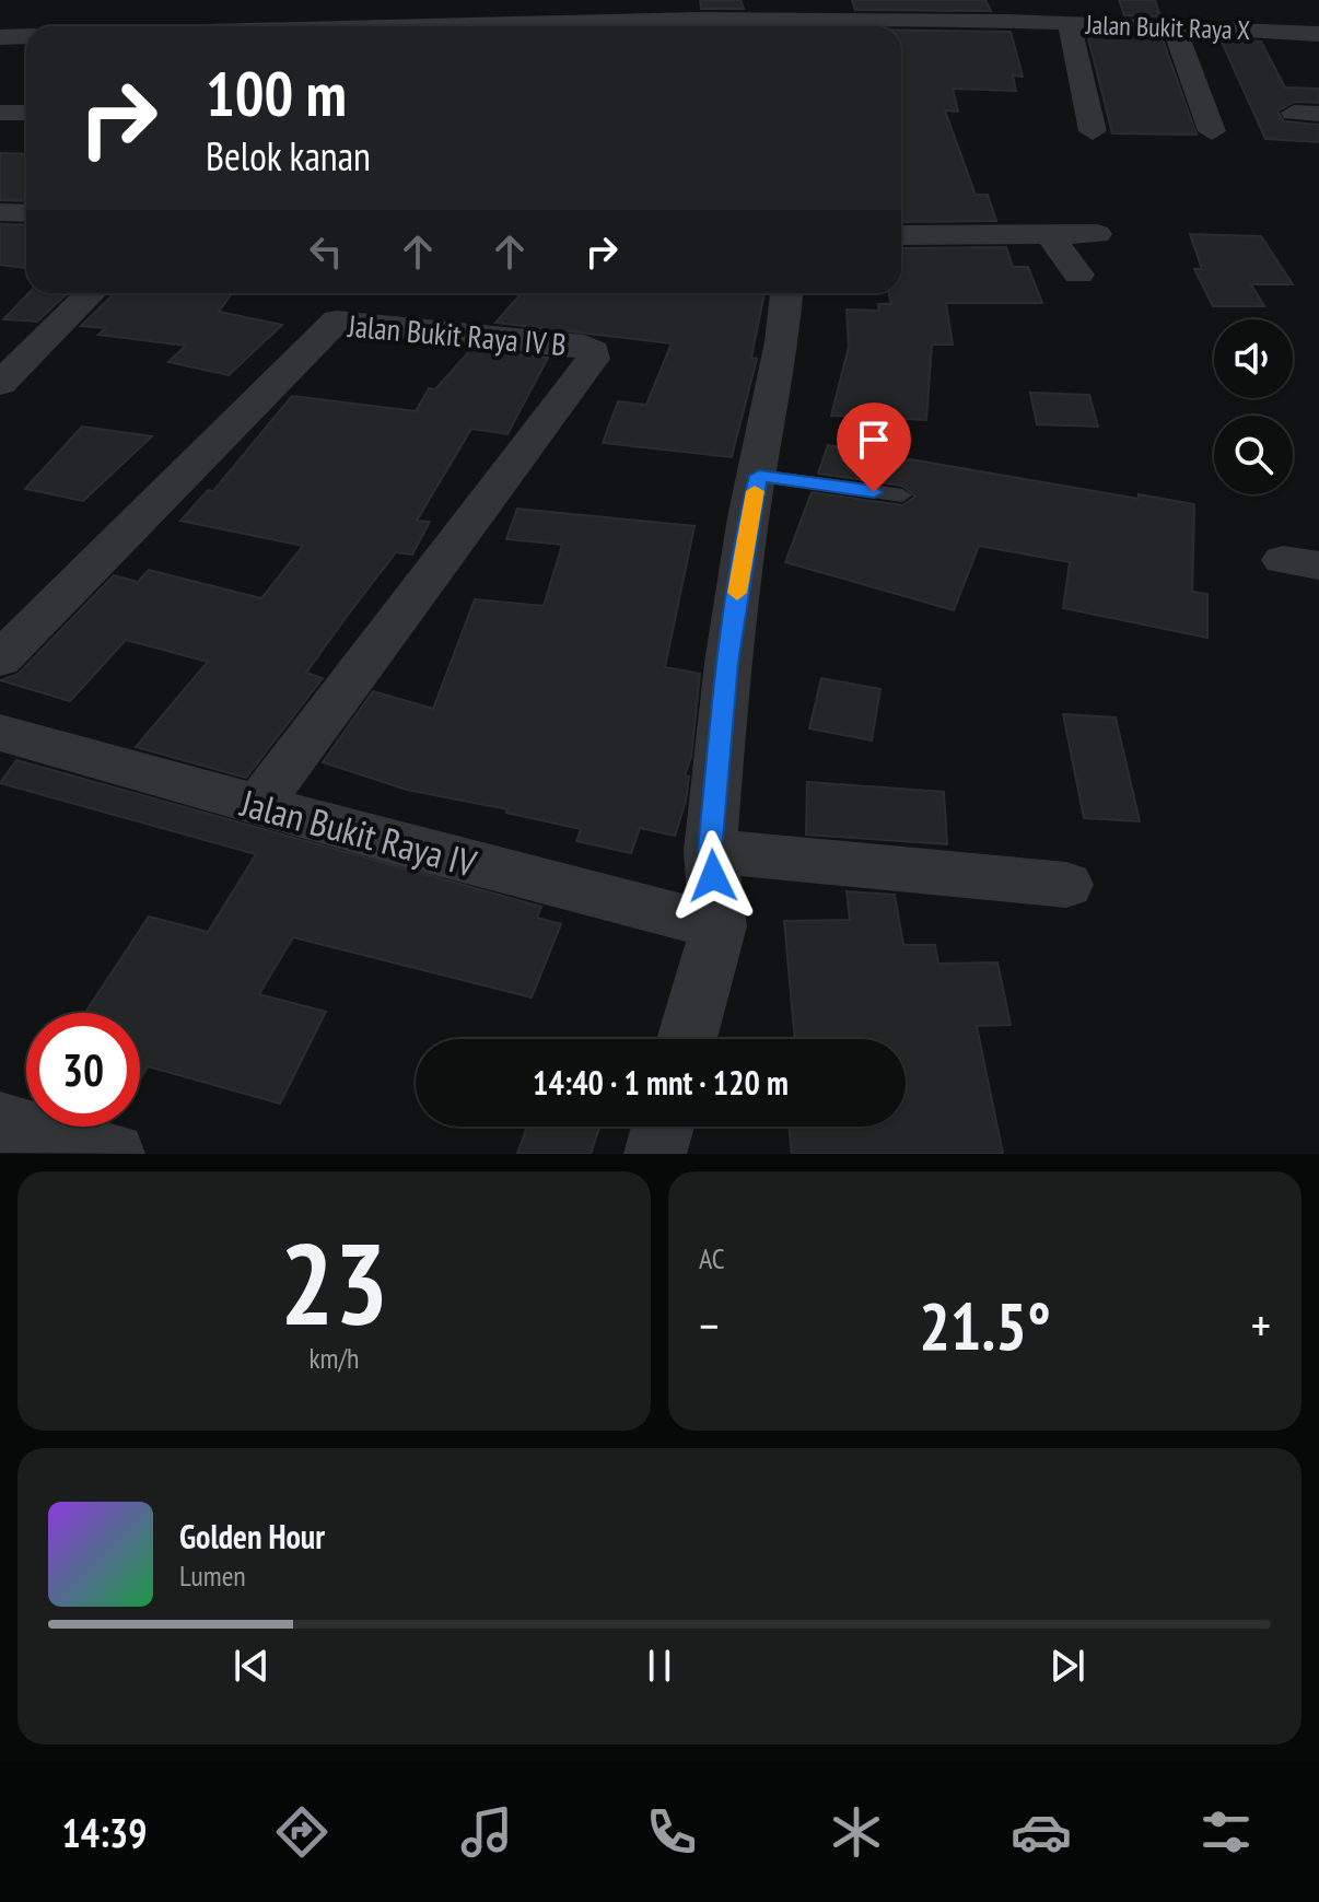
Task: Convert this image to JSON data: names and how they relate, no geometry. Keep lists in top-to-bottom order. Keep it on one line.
{"streets":{"street":["Jalan Bukit Raya X","Jalan Bukit Raya IV B","Jalan Bukit Raya IV"]},"crossings":[["Jalan Bukit Raya IV B","Jalan Bukit Raya IV"]],"page":{"turn":["100 m","Belok kanan"],"limit":"30","trip":"14:40 · 1 mnt · 120 m","tile":[["23","km/h"],"AC"],"heat":["−","21.5°","+"],"song":["Golden Hour","Lumen"],"tabs":"14:39"}}
